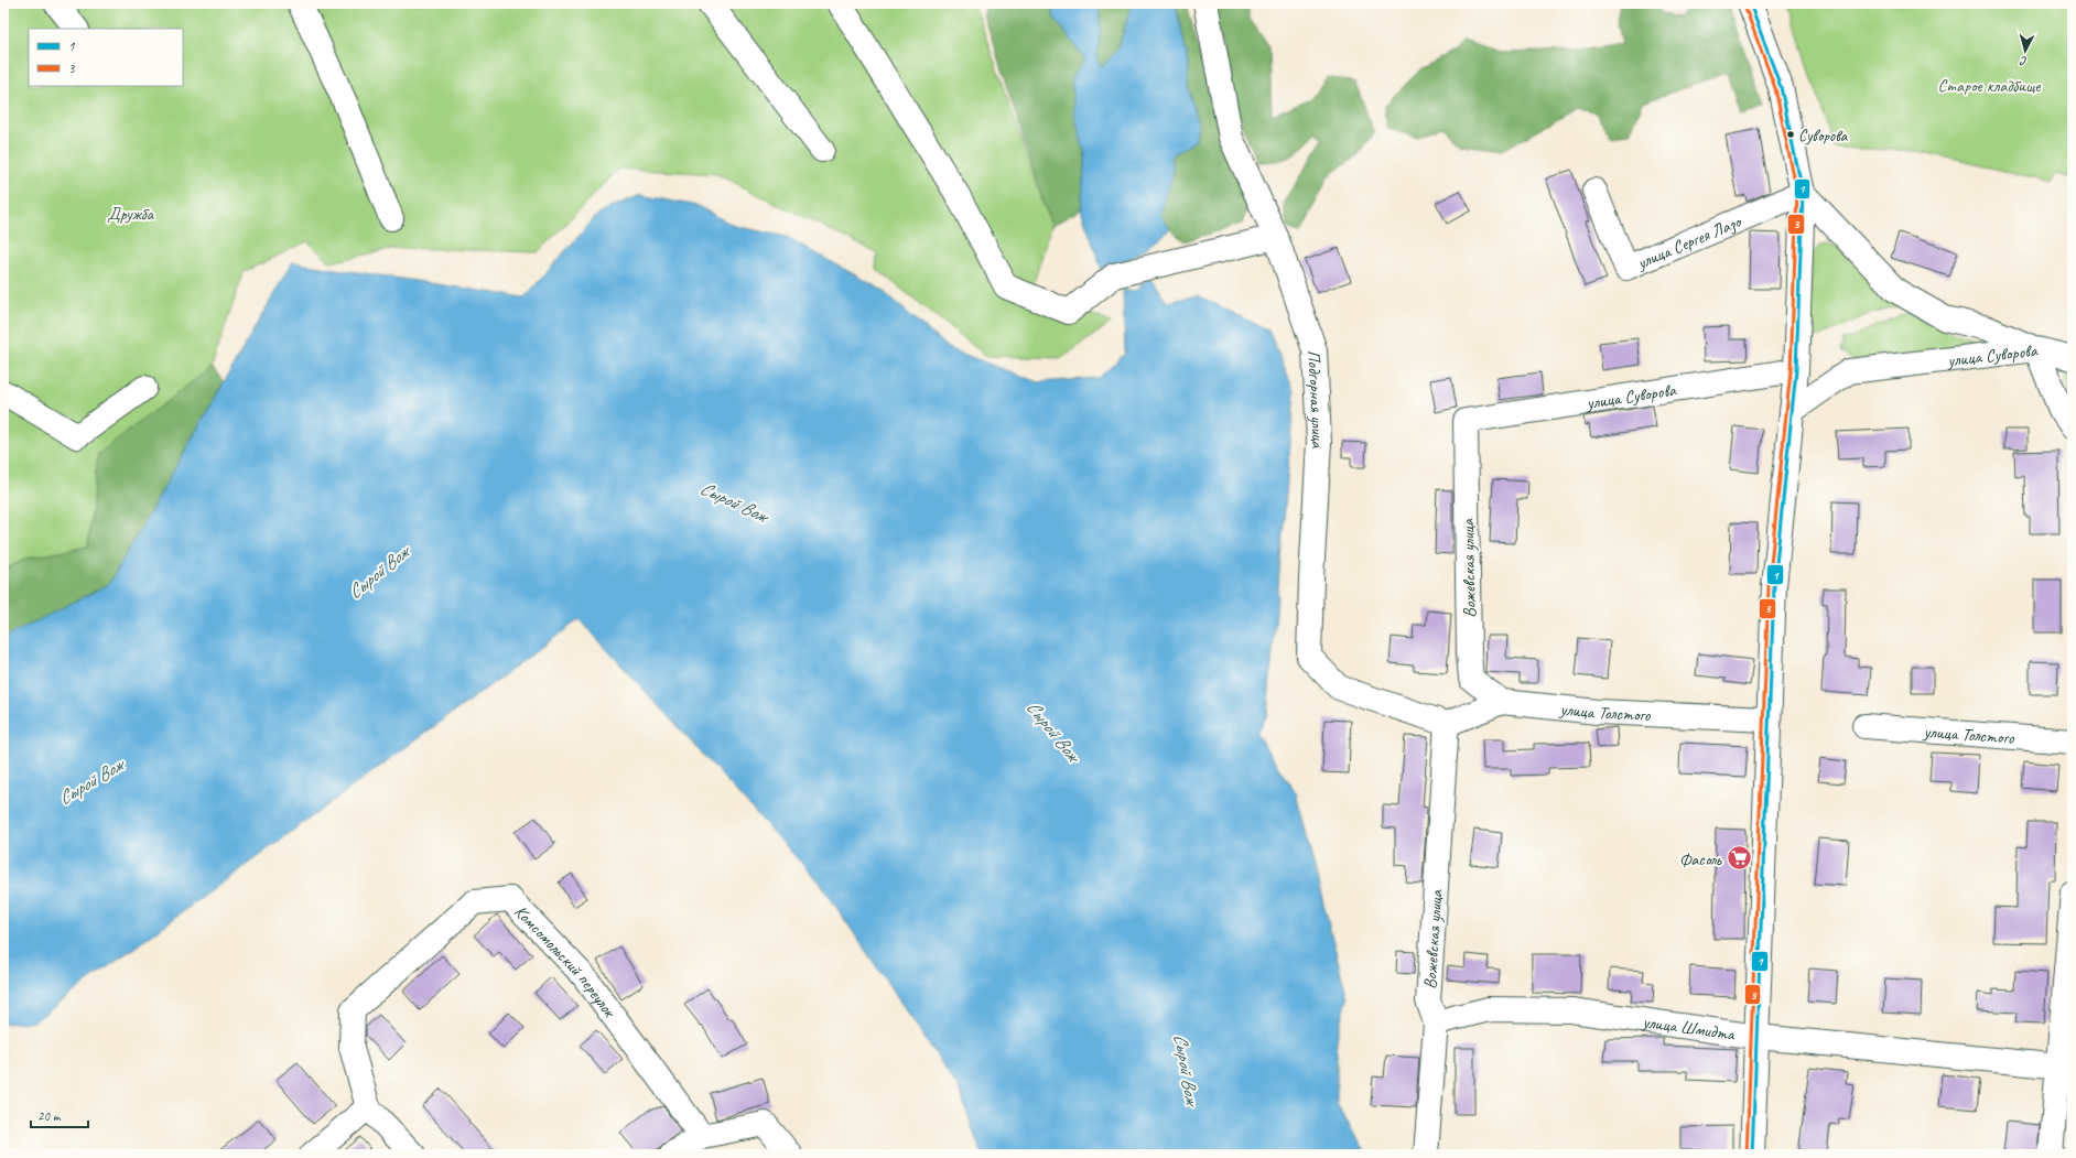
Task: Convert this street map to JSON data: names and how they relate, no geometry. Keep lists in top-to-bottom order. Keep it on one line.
{"streets":{"street":["улица Сергея Лазо","улица Суворова","Подгорная улица","Вожевская улица","улица Толстого","Комсомольский переулок","улица Шмидта"]},"crossings":[["улица Суворова","Вожевская улица"],["Подгорная улица","Вожевская улица"],["Подгорная улица","улица Толстого"],["Вожевская улица","улица Толстого"],["Вожевская улица","улица Шмидта"]],"water":["Сырой Вож"],"parks":["Старое кладбище","Дружба"],"places":{"other":["Суворова"],"supermarket":["Фасоль"]},"lines":["transit line 1","transit line 3"],"legend":["1","3"],"scale_bar":"20 m","north":"bottom"}
